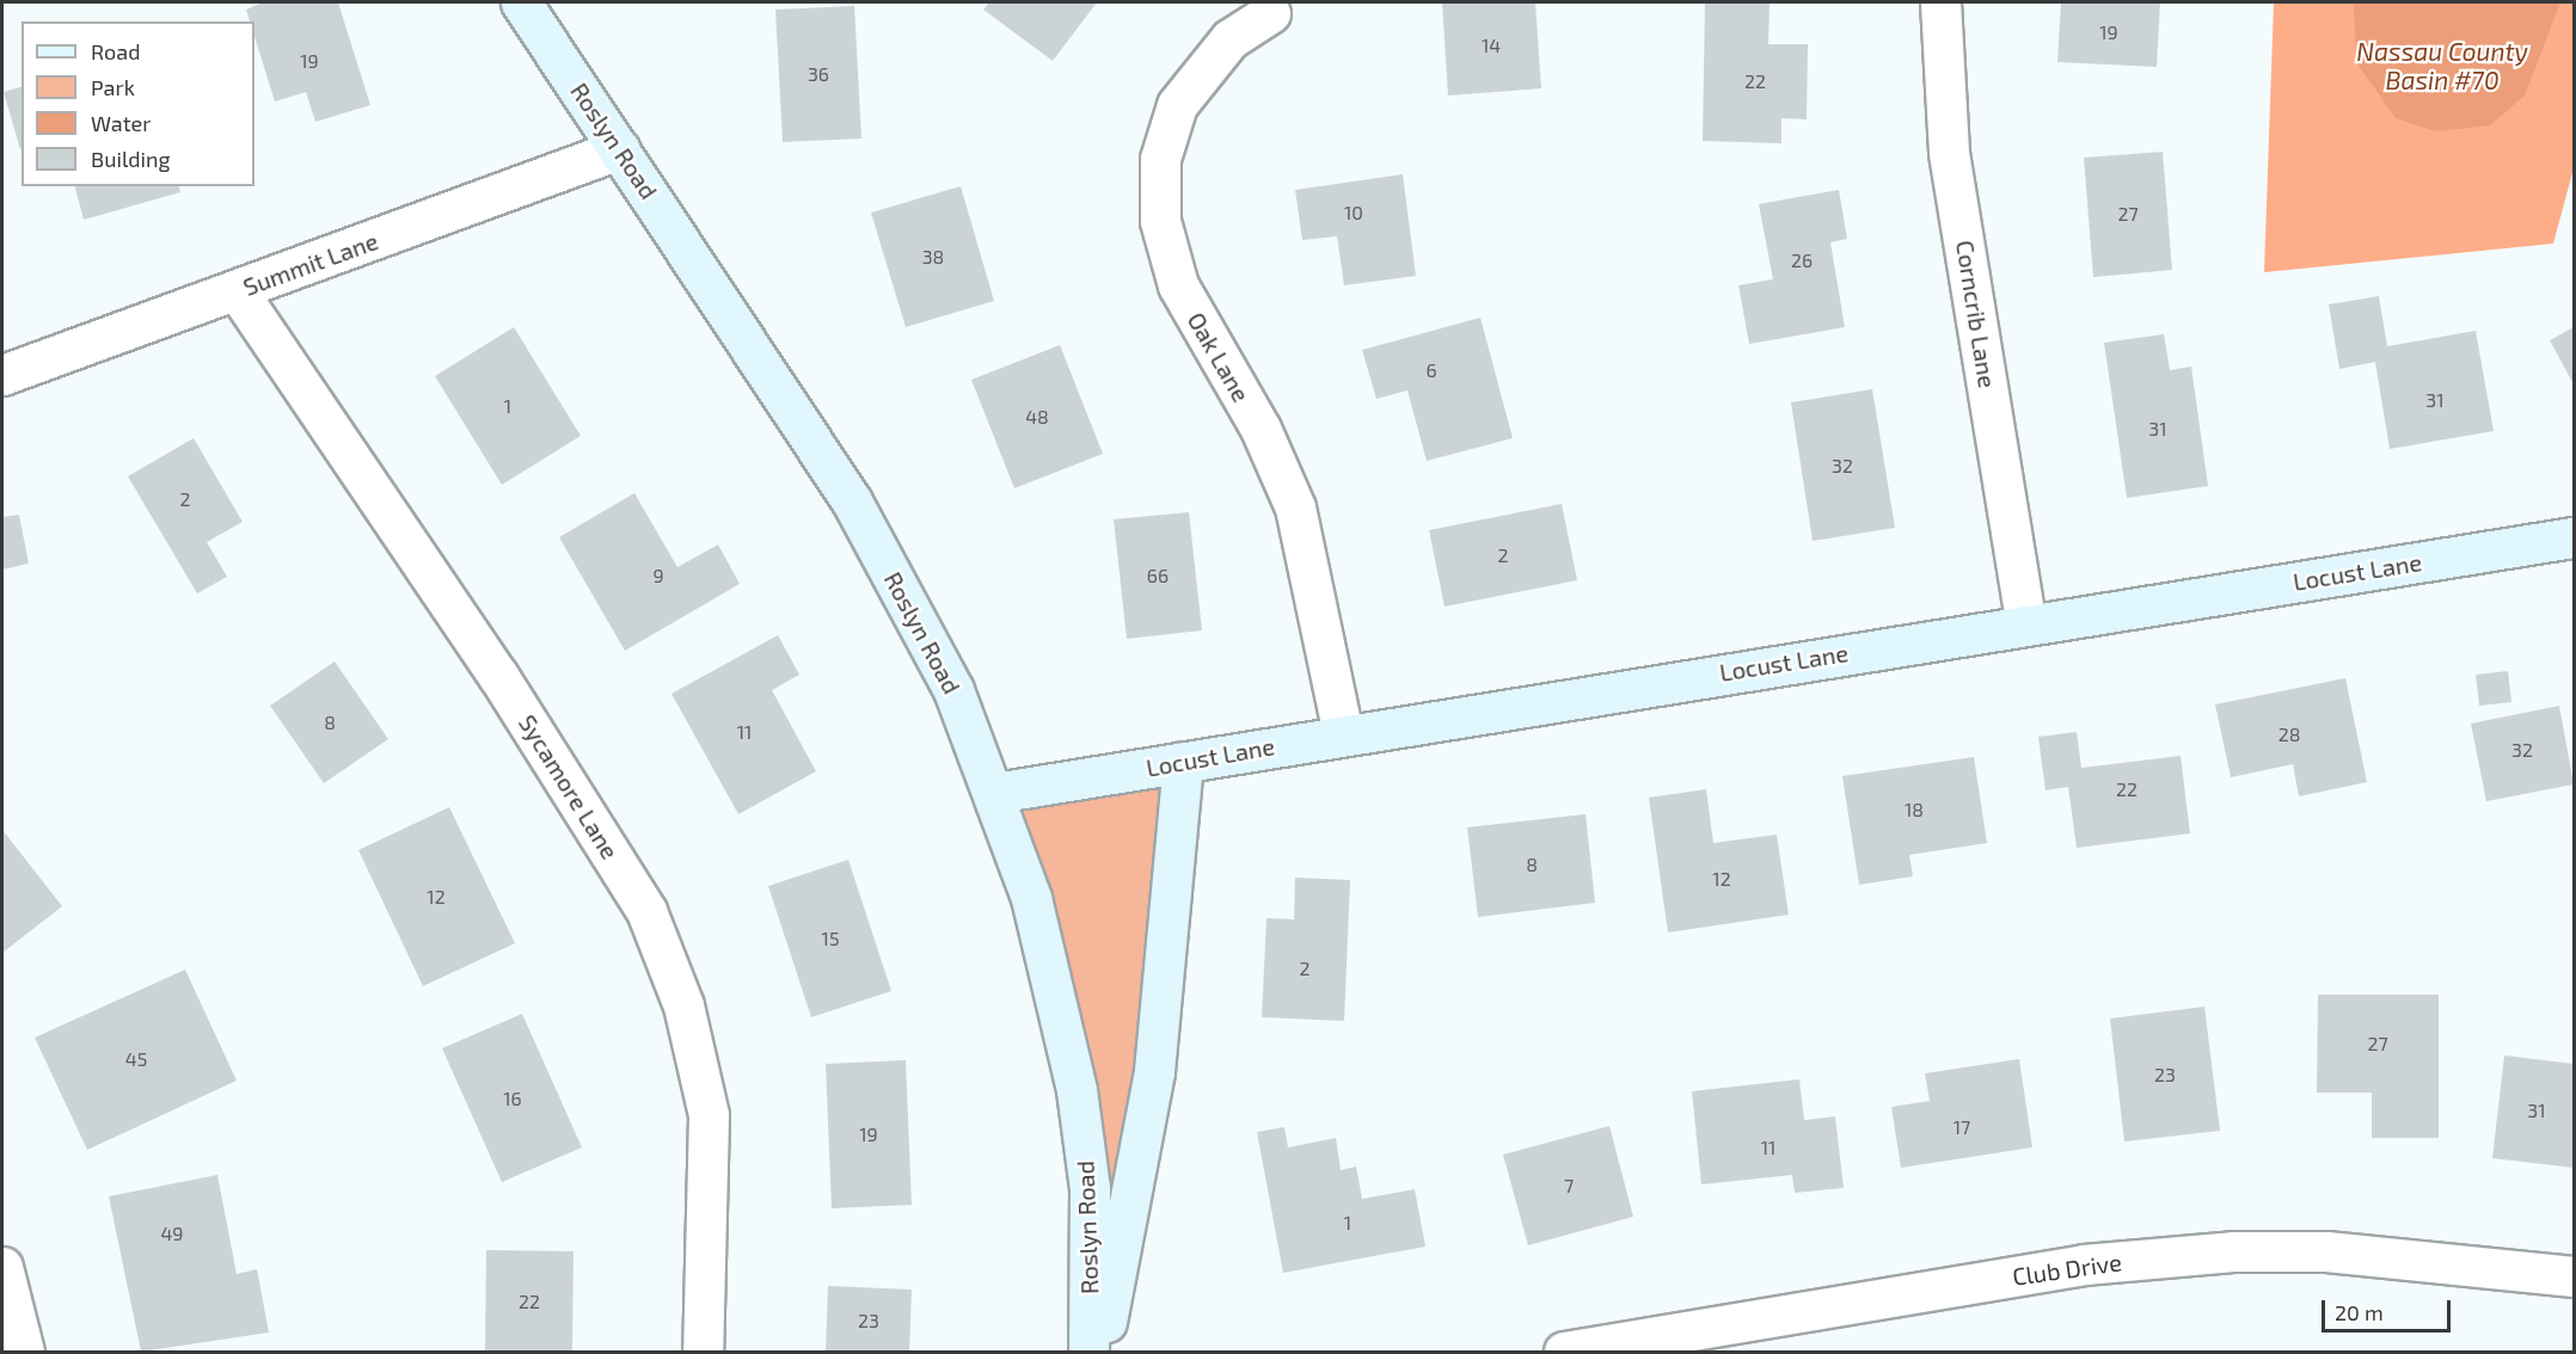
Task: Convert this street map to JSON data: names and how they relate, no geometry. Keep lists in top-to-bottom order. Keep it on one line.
{"streets":{"main road":["Roslyn Road","Locust Lane"],"street":["Summit Lane","Corncrib Lane","Oak Lane","Sycamore Lane","Club Drive"]},"crossings":[["Roslyn Road","Summit Lane"],["Roslyn Road","Locust Lane"],["Summit Lane","Sycamore Lane"],["Corncrib Lane","Locust Lane"],["Oak Lane","Locust Lane"]],"water":["Nassau County Basin #70"],"house_numbers":["19","14","19","36","22","10","27","38","26","6","31","1","48","31","32","2","2","9","66","8","11","28","32","22","18","8","12","12","15","2","27","45","23","16","31","17","19","11","7","1","49","22","23"],"legend":["Road","Park","Water","Building"],"scale_bar":"20 m"}
